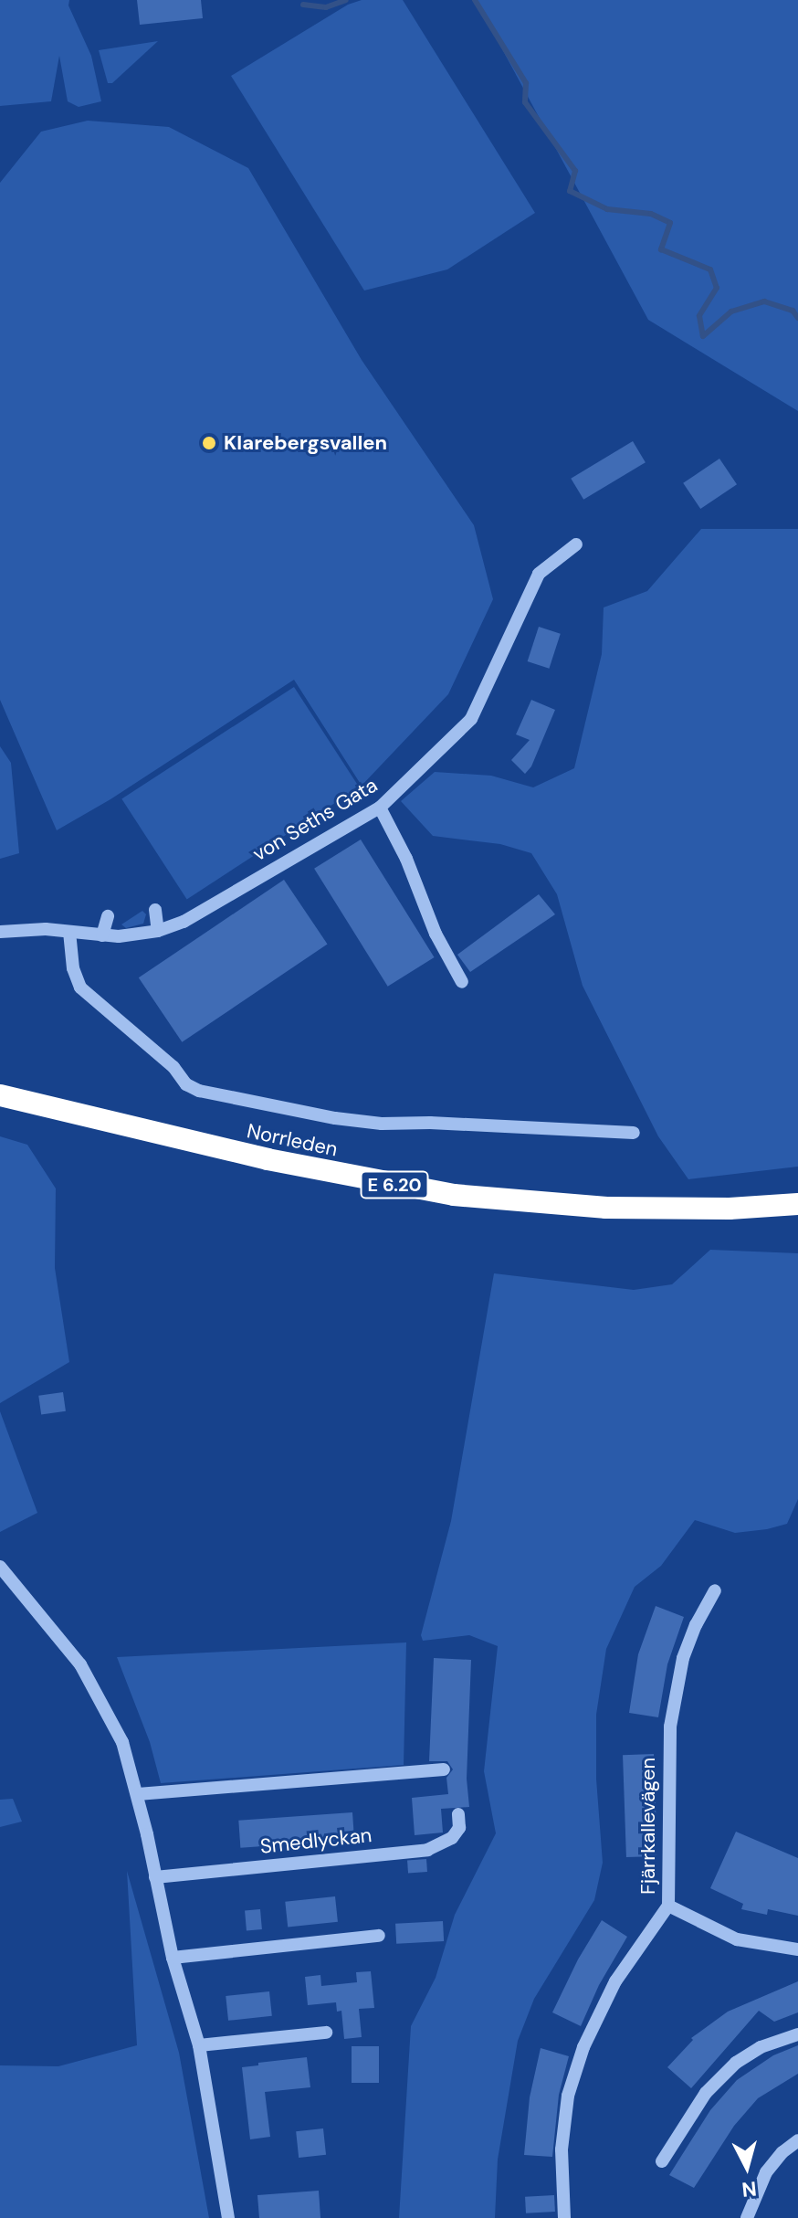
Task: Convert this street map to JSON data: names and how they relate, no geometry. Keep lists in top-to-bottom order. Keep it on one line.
{"streets":{"highway":["Norrleden","E 6.20"],"street":["von Seths Gata","Fjärrkallevägen","Smedlyckan"]},"places":["Klarebergsvallen"],"north":"bottom"}
